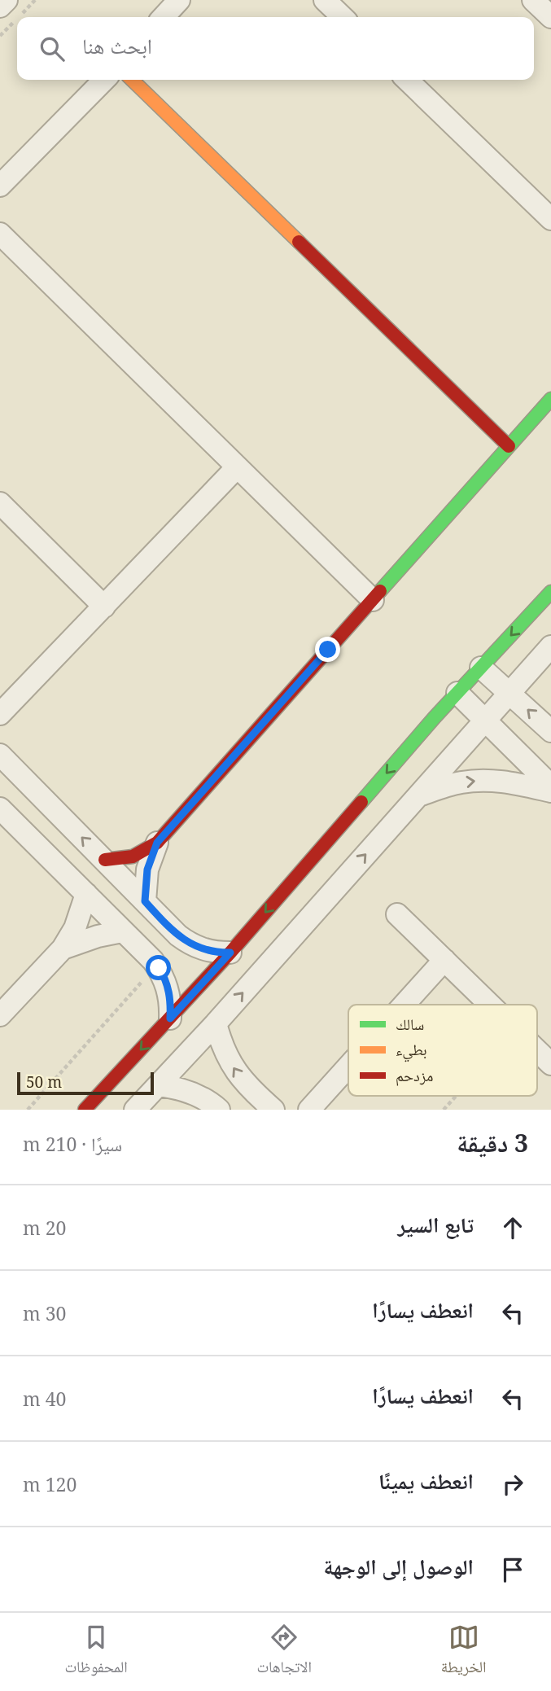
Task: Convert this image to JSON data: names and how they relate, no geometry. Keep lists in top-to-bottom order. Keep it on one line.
{"legend":["سالك","بطيء","مزدحم"],"scale_bar":"50 m","page":{"search":"ابحث هنا","scale":"50 m","heading":["3 دقيقة","سيرًا · 210 m"],"list":[["تابع السير","20 m"],["انعطف يسارًا","30 m"],["انعطف يسارًا","40 m"],["انعطف يمينًا","120 m"],"الوصول إلى الوجهة"],"nav":["الخريطة","الاتجاهات","المحفوظات"]}}
